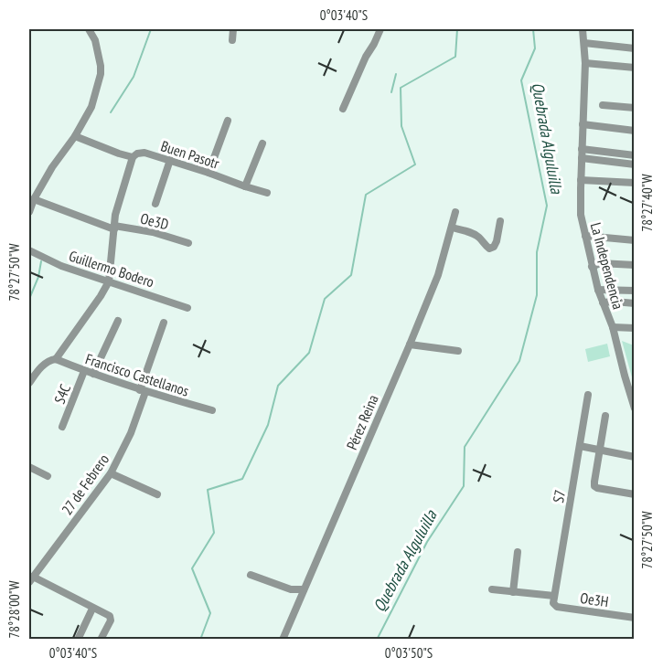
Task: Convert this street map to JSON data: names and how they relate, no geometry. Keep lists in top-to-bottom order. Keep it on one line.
{"streets":{"street":["Buen Pasotr","Oe3D","La Independencia","Guillermo Bodero","Francisco Castellanos","S4C","Pérez Reina","27 de Febrero","S7","Oe3H"]},"crossings":[["Francisco Castellanos","S4C"],["Francisco Castellanos","27 de Febrero"],["S7","Oe3H"]],"water":["Quebrada Alguluilla"],"coordinates":["0°03'40\"S","78°27'40\"W","78°27'50\"W","78°28'00\"W","0°03'50\"S"]}
